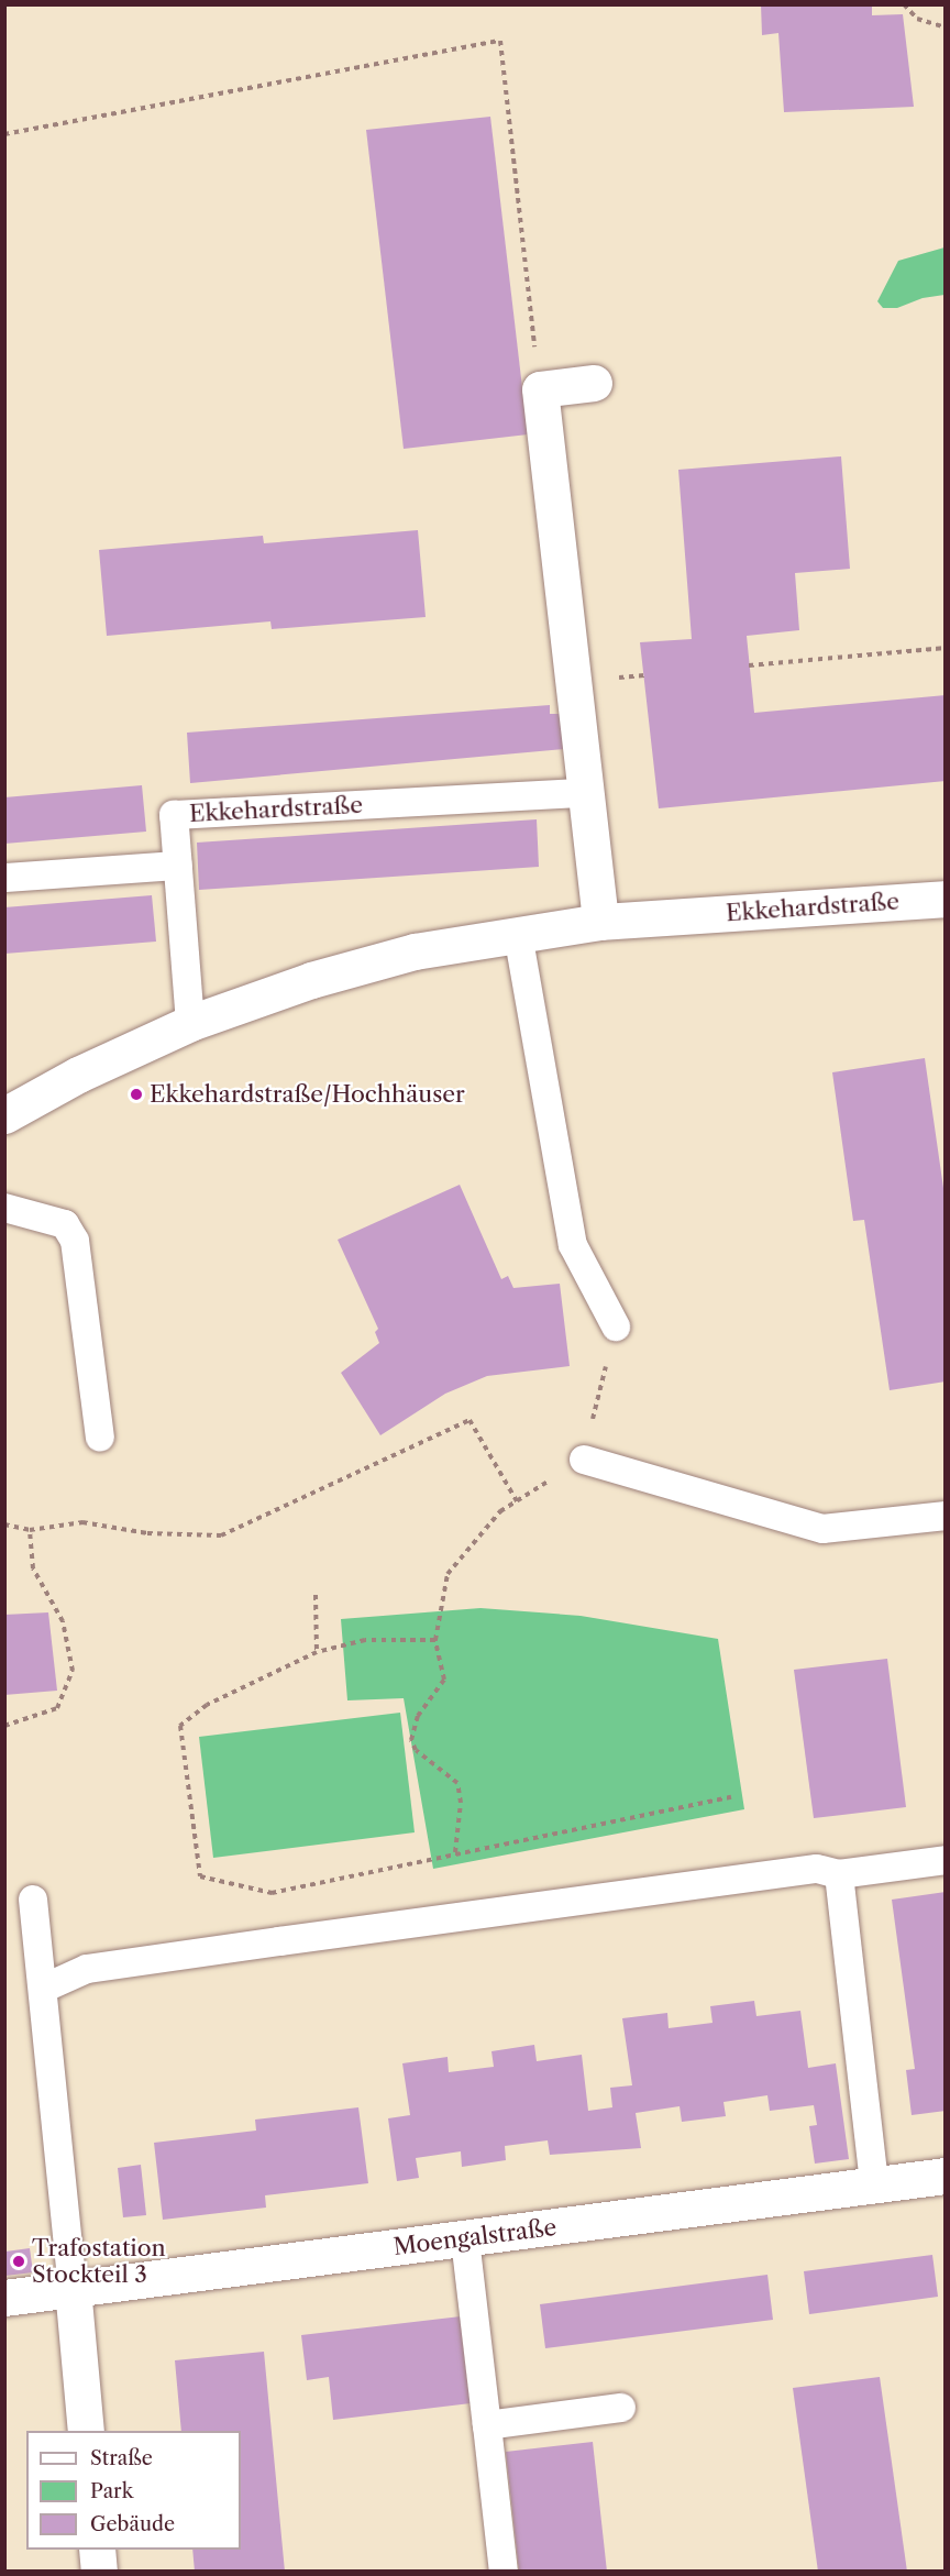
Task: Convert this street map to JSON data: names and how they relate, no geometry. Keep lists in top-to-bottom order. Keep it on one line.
{"streets":{"street":["Ekkehardstraße","Moengalstraße"]},"places":["Ekkehardstraße/Hochhäuser","Trafostation Stockteil 3"],"legend":["Straße","Park","Gebäude"]}
